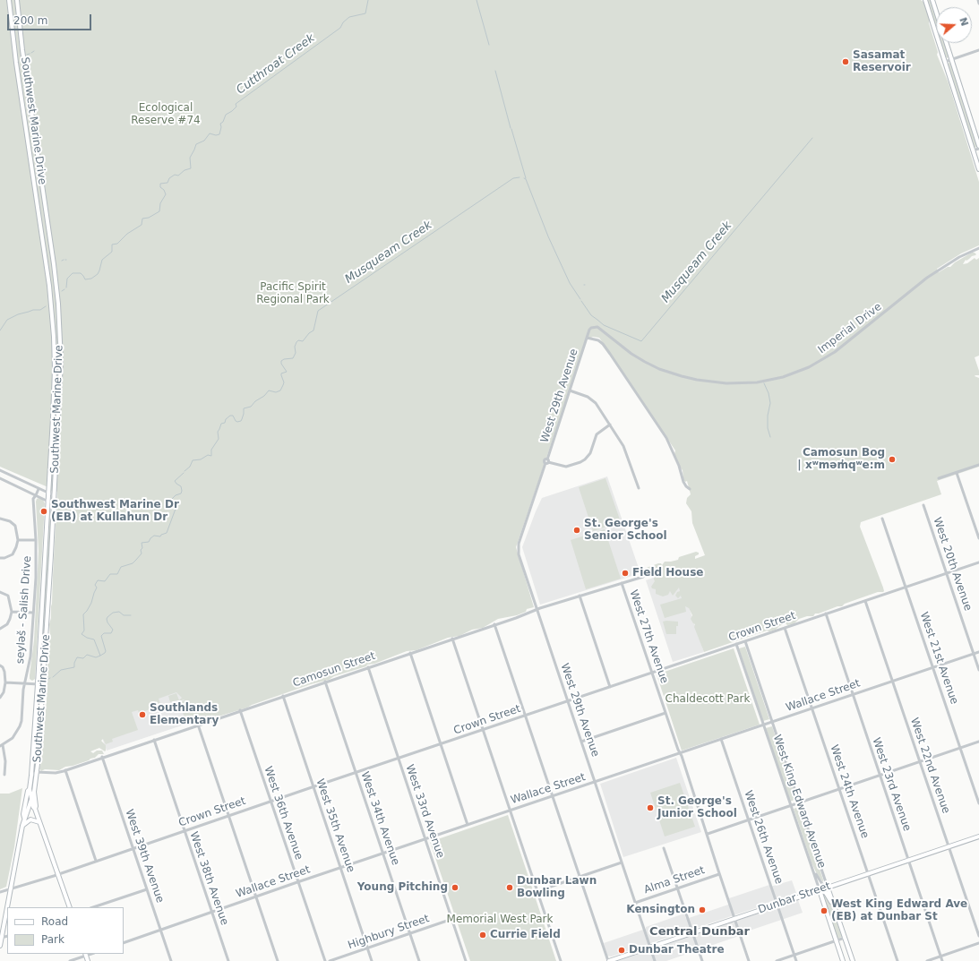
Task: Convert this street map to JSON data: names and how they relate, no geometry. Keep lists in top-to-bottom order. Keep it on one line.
{"streets":{"main road":["Southwest Marine Drive","West King Edward Avenue","Dunbar Street"],"street":["Imperial Drive","West 29th Avenue","West 20th Avenue","seyləš - Salish Drive","Crown Street","West 27th Avenue","West 21st Avenue","Camosun Street","Wallace Street","West 22nd Avenue","West 23rd Avenue","West 24th Avenue","West 33rd Avenue","West 36th Avenue","West 34th Avenue","West 35th Avenue","West 26th Avenue","West 39th Avenue","West 38th Avenue","Alma Street","Highbury Street"]},"crossings":[["Southwest Marine Drive","Crown Street"],["Southwest Marine Drive","Camosun Street"],["Imperial Drive","West 29th Avenue"],["West 29th Avenue","Crown Street"],["West 29th Avenue","Camosun Street"],["West 29th Avenue","Wallace Street"],["West 29th Avenue","Alma Street"],["West 29th Avenue","Dunbar Street"],["West 20th Avenue","Crown Street"],["West 20th Avenue","Wallace Street"],["Crown Street","West 27th Avenue"],["Crown Street","West 21st Avenue"],["Crown Street","West 22nd Avenue"],["Crown Street","West 23rd Avenue"],["Crown Street","West 24th Avenue"],["Crown Street","West King Edward Avenue"],["Crown Street","West 33rd Avenue"],["Crown Street","West 36th Avenue"],["Crown Street","West 34th Avenue"],["Crown Street","West 35th Avenue"],["Crown Street","West 39th Avenue"],["Crown Street","West 38th Avenue"],["West 27th Avenue","Camosun Street"],["West 27th Avenue","Wallace Street"],["West 27th Avenue","Alma Street"],["West 27th Avenue","Dunbar Street"],["West 21st Avenue","Wallace Street"],["Camosun Street","West 33rd Avenue"],["Camosun Street","West 36th Avenue"],["Camosun Street","West 34th Avenue"],["Camosun Street","West 35th Avenue"],["Camosun Street","West 39th Avenue"],["Camosun Street","West 38th Avenue"],["Wallace Street","West 22nd Avenue"],["Wallace Street","West 23rd Avenue"],["Wallace Street","West 24th Avenue"],["Wallace Street","West King Edward Avenue"],["Wallace Street","West 33rd Avenue"],["Wallace Street","West 36th Avenue"],["Wallace Street","West 34th Avenue"],["Wallace Street","West 35th Avenue"],["Wallace Street","West 26th Avenue"],["Wallace Street","West 39th Avenue"],["Wallace Street","West 38th Avenue"],["West 22nd Avenue","Dunbar Street"],["West 23rd Avenue","Dunbar Street"],["West 24th Avenue","Dunbar Street"],["West King Edward Avenue","Dunbar Street"],["West 33rd Avenue","Highbury Street"],["West 34th Avenue","Highbury Street"],["West 35th Avenue","Highbury Street"],["West 26th Avenue","Dunbar Street"]],"districts":["Central Dunbar"],"water":["Cutthroat Creek","Musqueam Creek"],"parks":["Ecological Reserve #74","Pacific Spirit Regional Park","Chaldecott Park","Memorial West Park"],"places":["Sasamat Reservoir","Camosun Bog | xʷməm̓qʷe:m","Southwest Marine Dr (EB) at Kullahun Dr","St. George's Senior School","Field House","Southlands Elementary","St. George's Junior School","Young Pitching","Dunbar Lawn Bowling","Kensington","West King Edward Ave (EB) at Dunbar St","Currie Field","Dunbar Theatre"],"legend":["Road","Park"],"scale_bar":"200 m","north":"right"}
